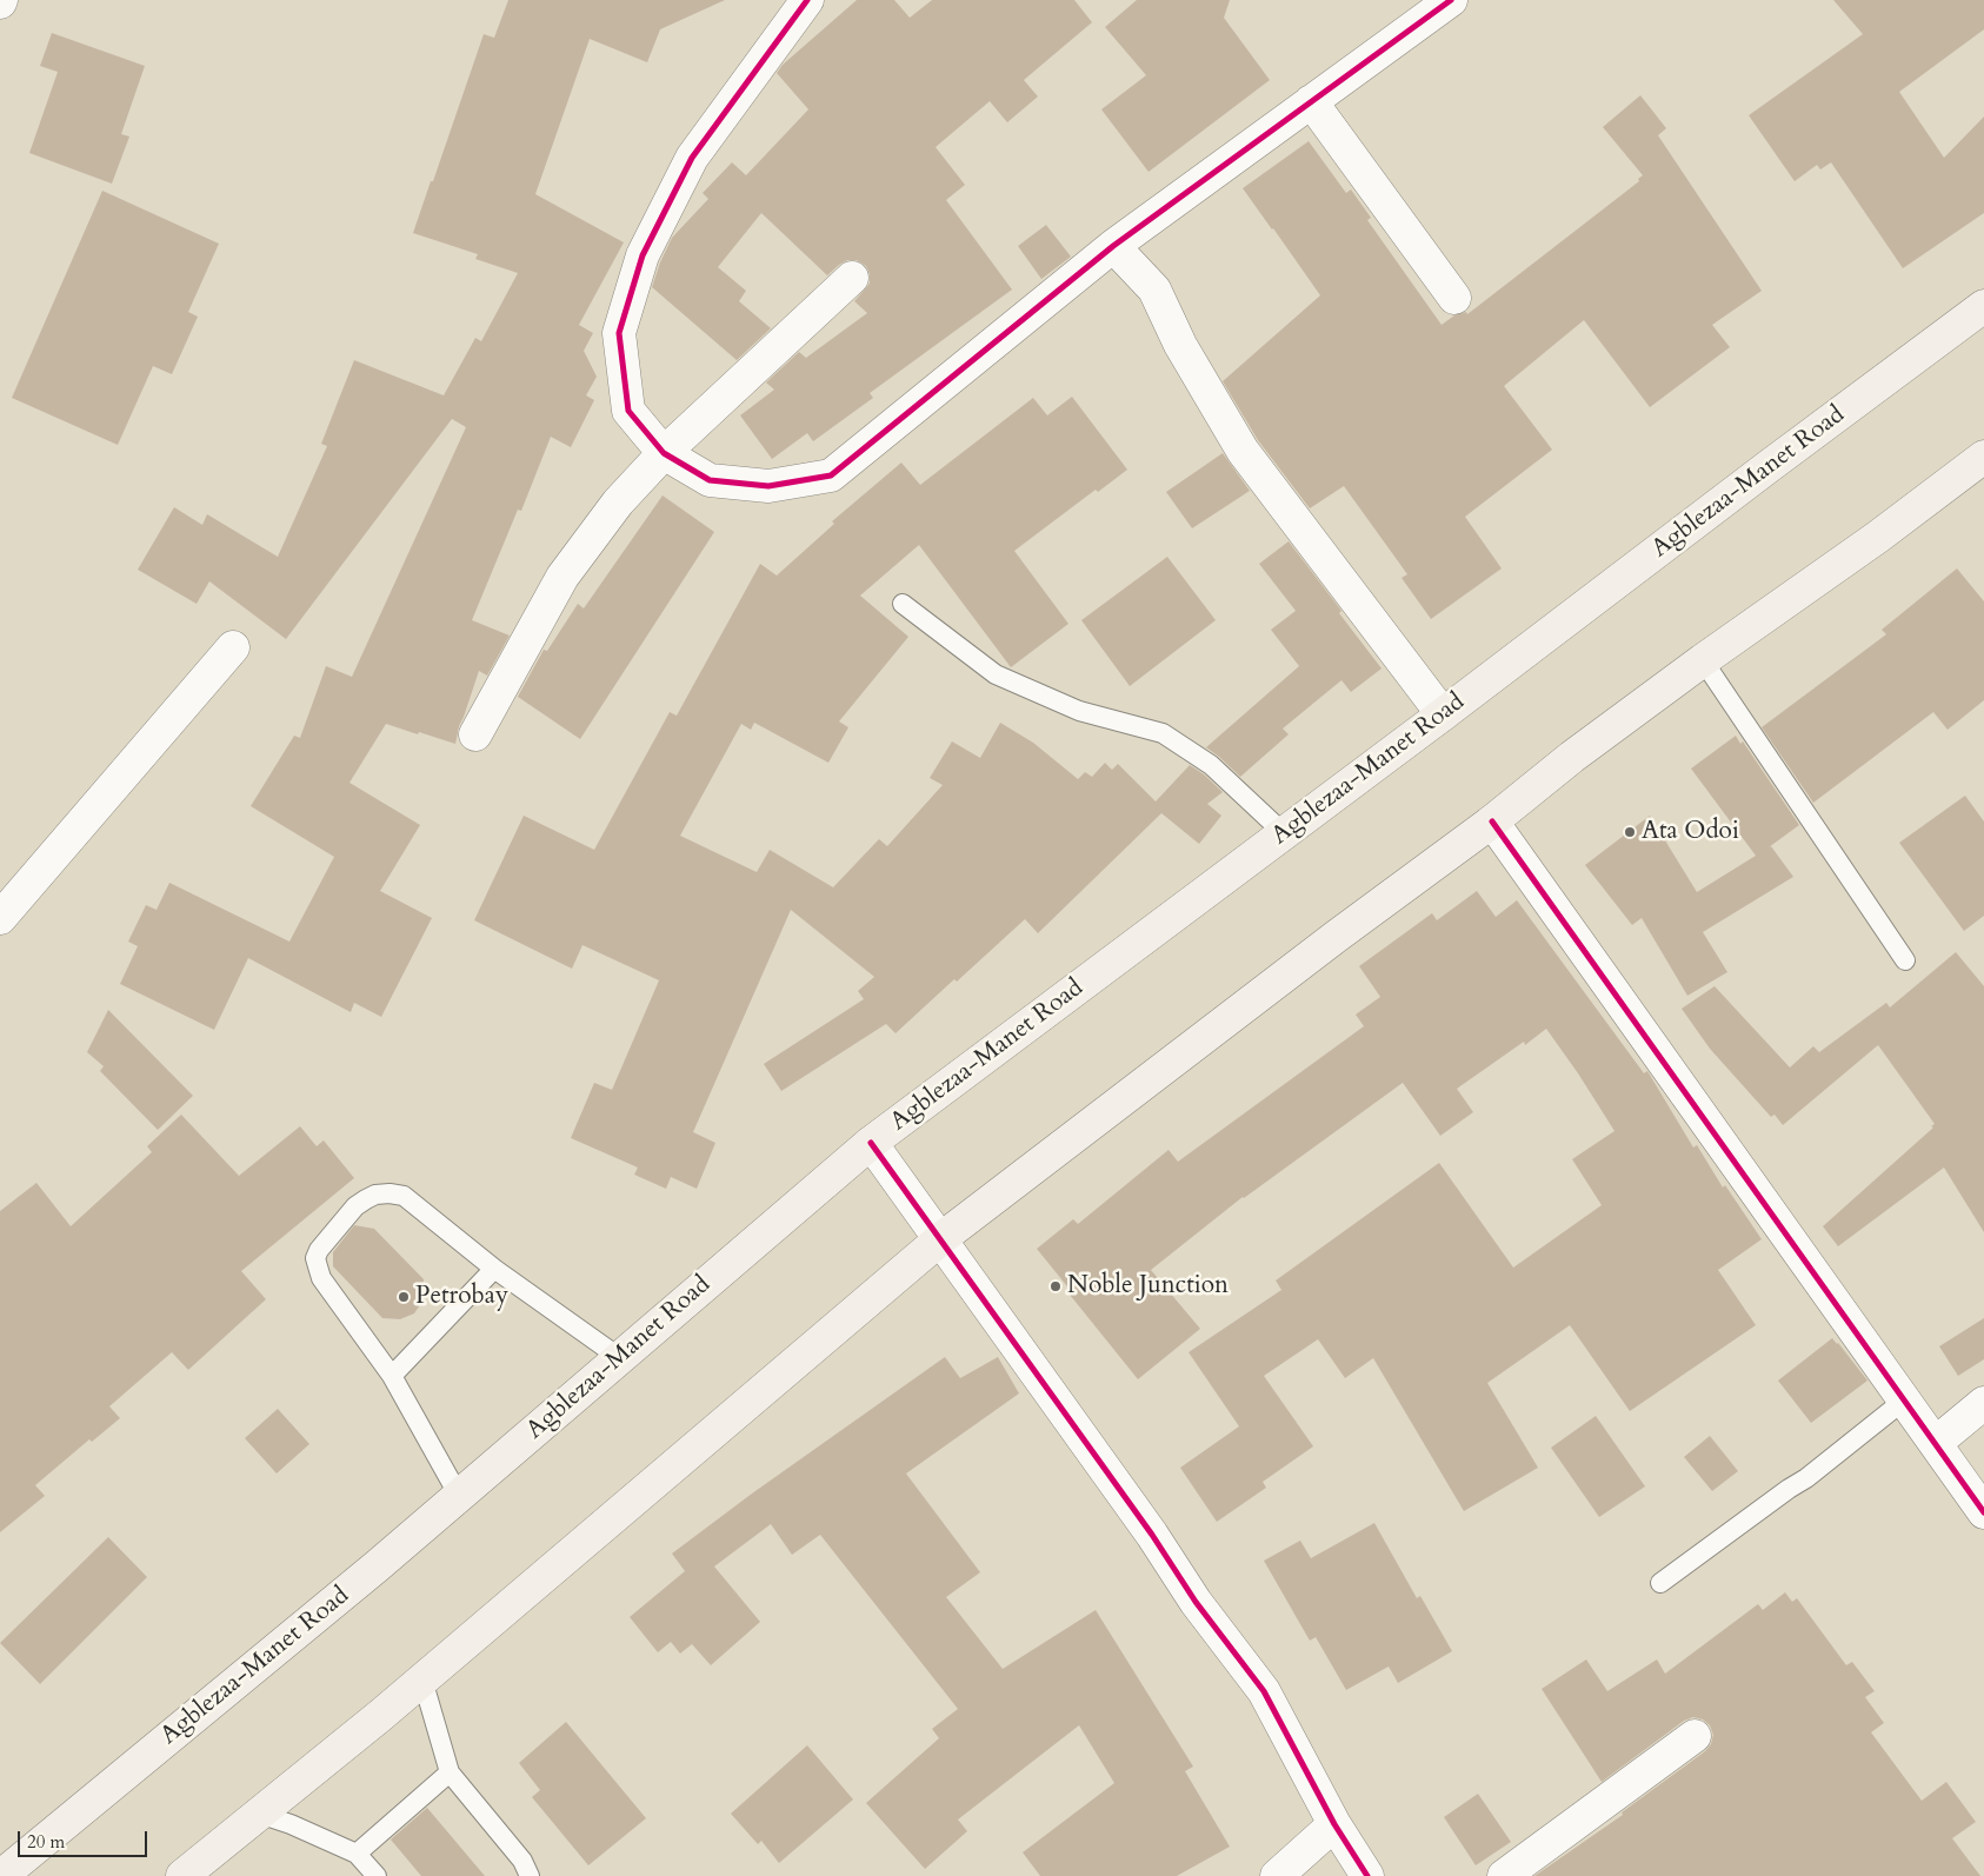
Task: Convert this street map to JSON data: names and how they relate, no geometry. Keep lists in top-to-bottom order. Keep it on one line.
{"streets":{"main road":["Agblezaa-Manet Road"]},"places":["Ata Odoi","Noble Junction","Petrobay"],"scale_bar":"20 m"}
